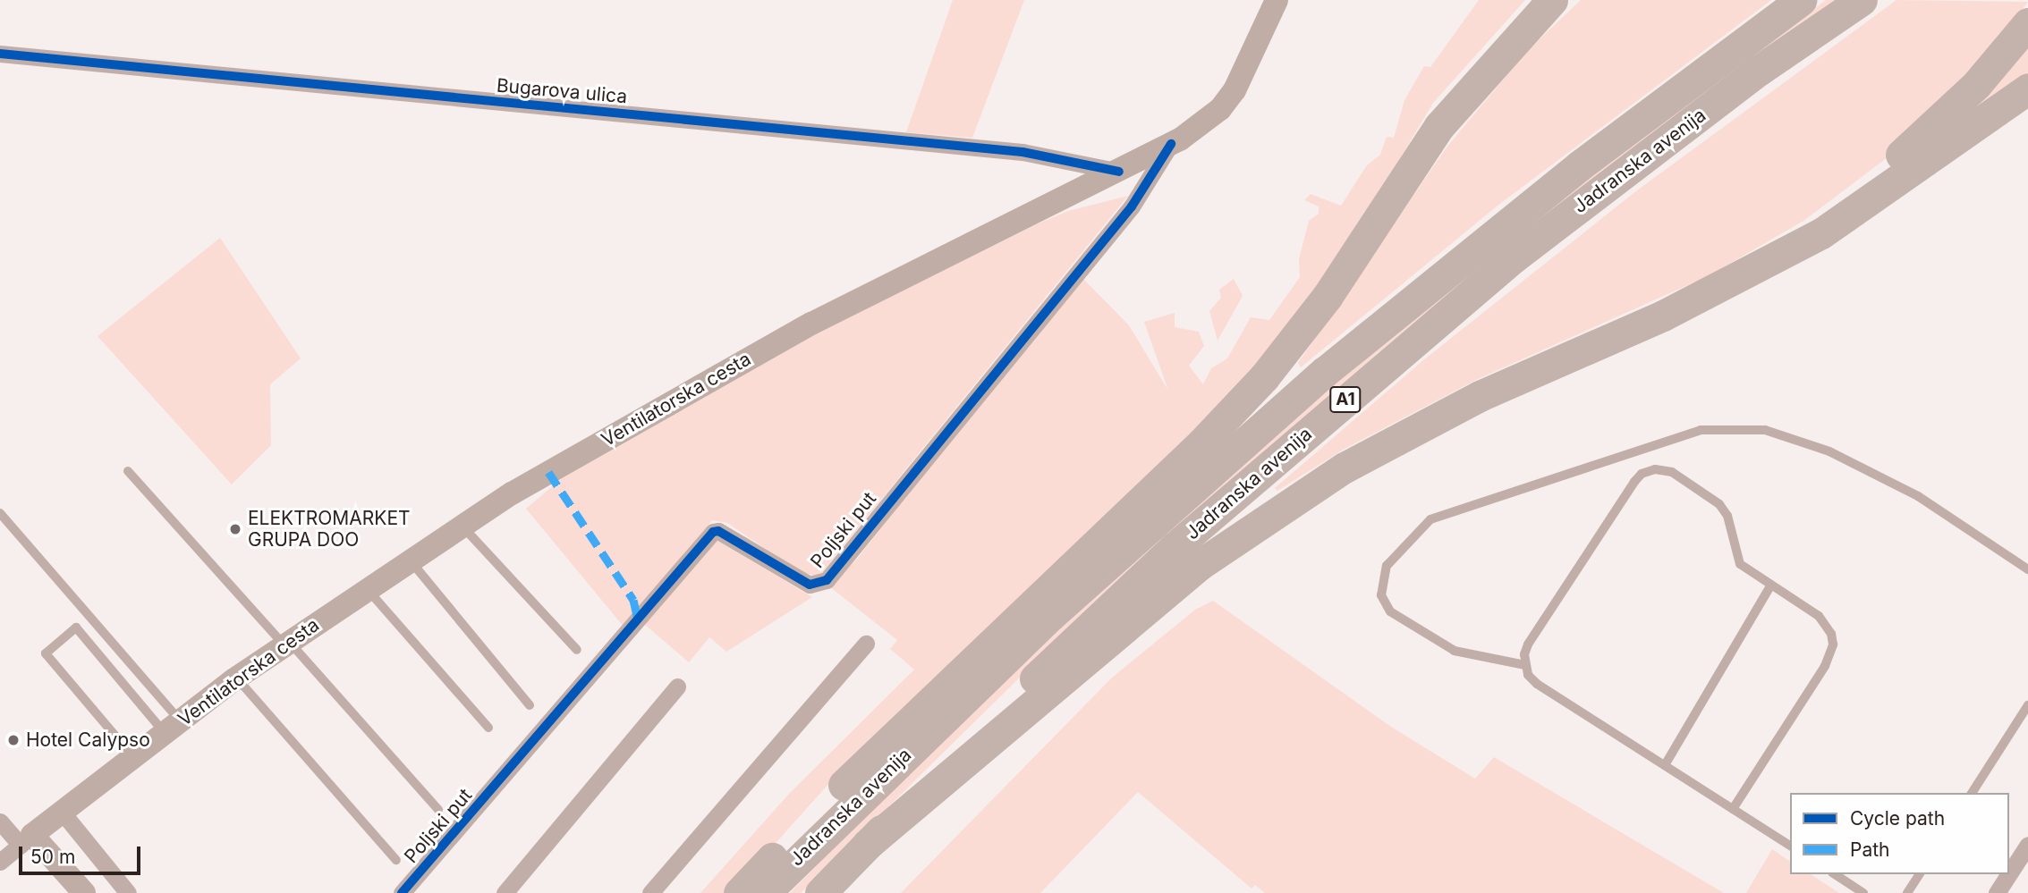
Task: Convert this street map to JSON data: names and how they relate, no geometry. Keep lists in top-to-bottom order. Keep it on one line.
{"streets":{"highway":["Jadranska avenija","A1"],"main road":["Ventilatorska cesta"],"street":["Bugarova ulica","Poljski put"]},"crossings":[["Bugarova ulica","Ventilatorska cesta"],["Ventilatorska cesta","Poljski put"]],"places":["ELEKTROMARKET GRUPA DOO","Hotel Calypso"],"legend":["Cycle path","Path"],"scale_bar":"50 m"}
